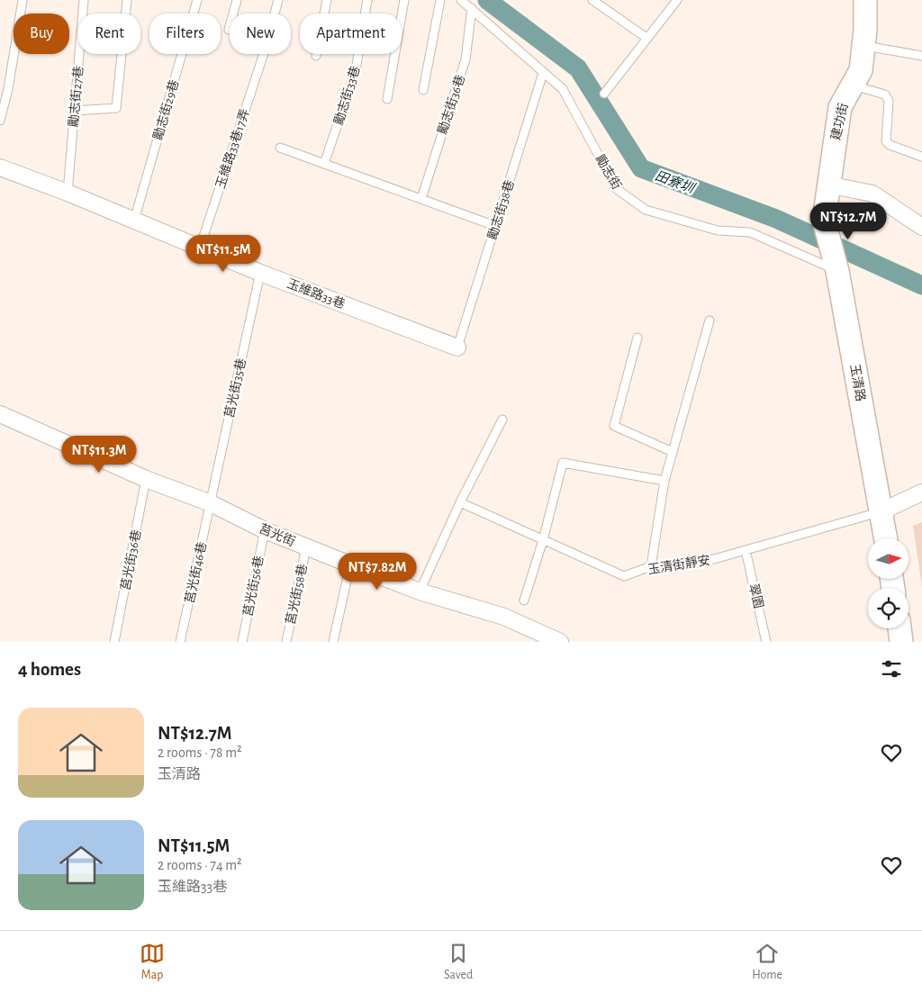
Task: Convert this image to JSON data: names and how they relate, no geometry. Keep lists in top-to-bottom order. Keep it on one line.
{"streets":{"street":["建功街","玉維路33巷","玉清路","莒光街"],"lane":["勵志街33巷","勵志街27巷","勵志街36巷","勵志街29巷","玉維路33巷17弄","勵志街","勵志街38巷","莒光街35巷","莒光街36巷","玉清街靜安","莒光街46巷","莒光街56巷","莒光街58巷","翠園"]},"crossings":[["勵志街27巷","玉維路33巷"],["勵志街36巷","勵志街"],["勵志街29巷","玉維路33巷"],["建功街","玉清路"],["玉維路33巷17弄","玉維路33巷"],["勵志街","勵志街38巷"],["勵志街","玉清路"],["勵志街38巷","玉維路33巷"],["玉維路33巷","莒光街35巷"],["玉清路","玉清街靜安"],["莒光街35巷","莒光街"],["莒光街35巷","莒光街46巷"],["莒光街","莒光街36巷"],["莒光街","莒光街46巷"],["莒光街","莒光街56巷"],["莒光街","莒光街58巷"],["玉清街靜安","翠園"]],"water":["田寮圳"],"north":"right","page":{"chip":["Buy","Rent","Filters","New","Apartment"],"price":["NT$12.7M","NT$11.5M","NT$11.3M","NT$7.82M"],"heading":"4 homes","list":[{"name":"NT$12.7M","note":"2 rooms · 78 m² · 玉清路"},{"name":"NT$11.5M","note":"2 rooms · 74 m² · 玉維路33巷"}],"tabs":["Map","Saved","Home"]}}
